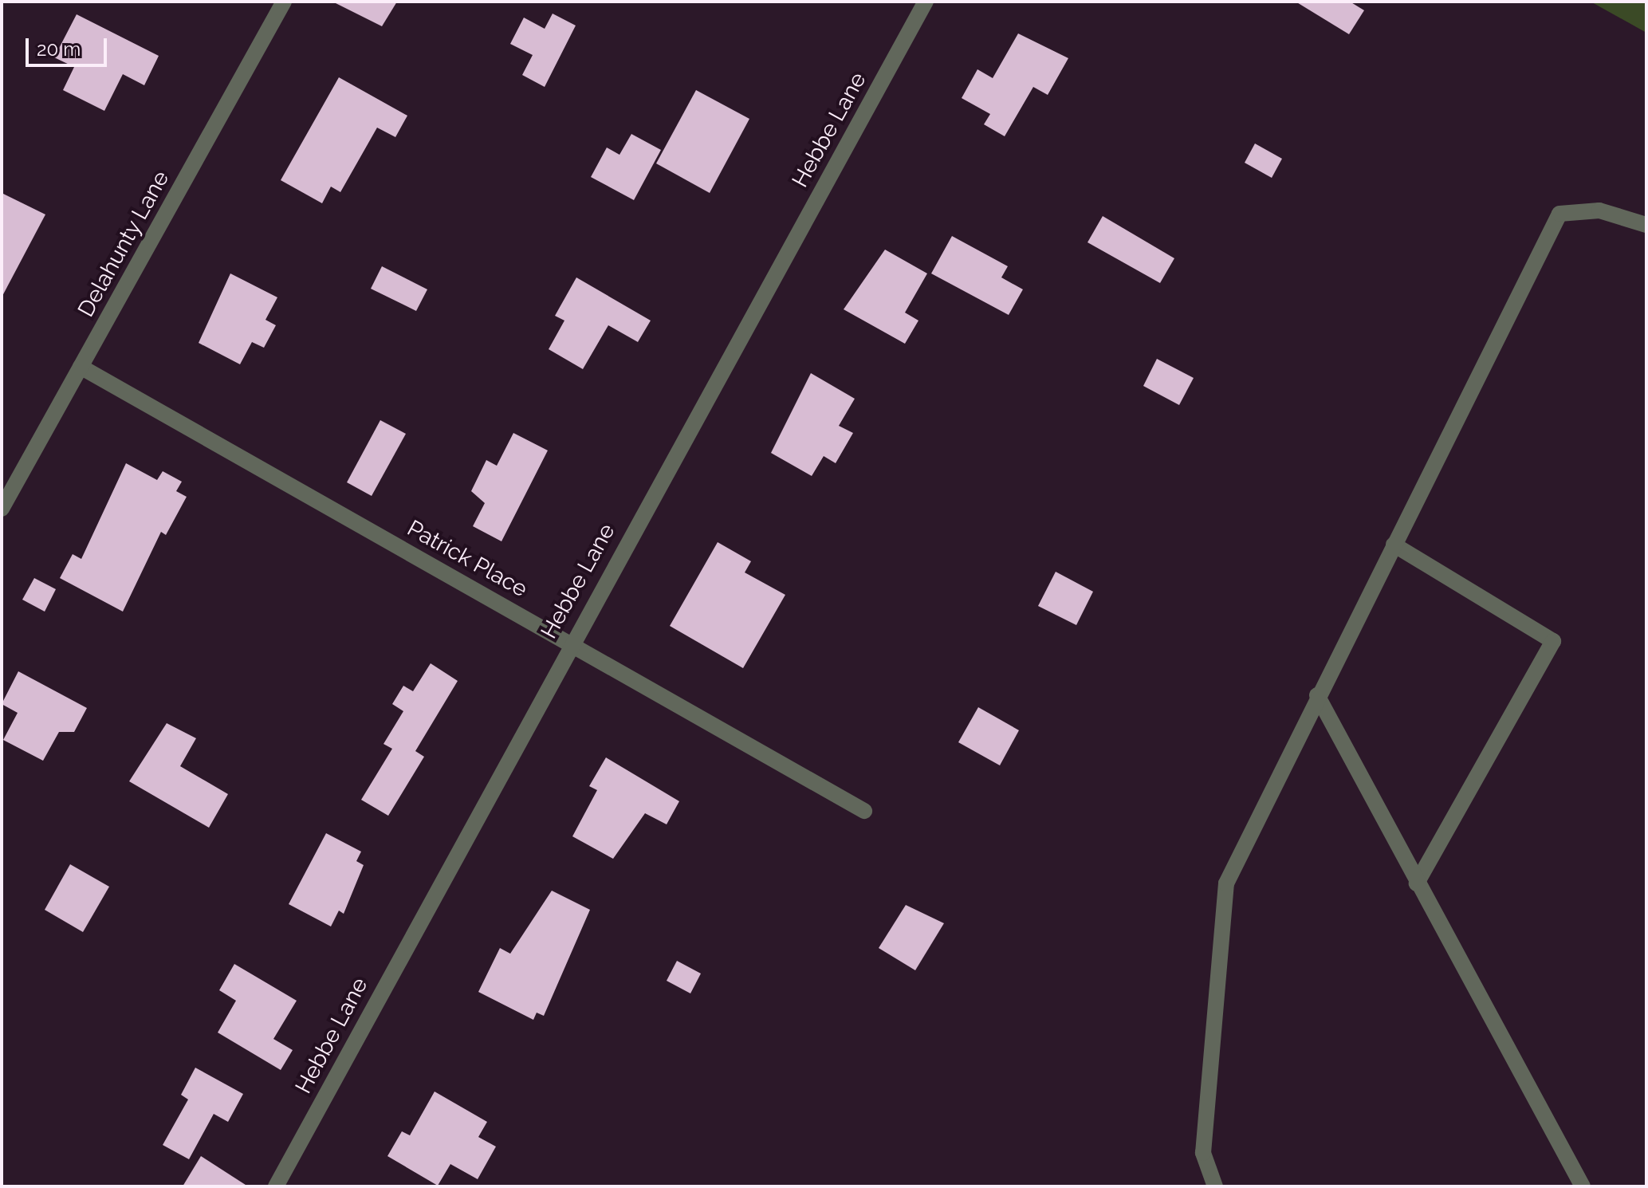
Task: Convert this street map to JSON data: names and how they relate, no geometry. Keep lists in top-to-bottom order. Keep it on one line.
{"streets":{"street":["Hebbe Lane","Delahunty Lane","Patrick Place"]},"crossings":[["Hebbe Lane","Patrick Place"],["Delahunty Lane","Patrick Place"]],"scale_bar":"20 m"}
